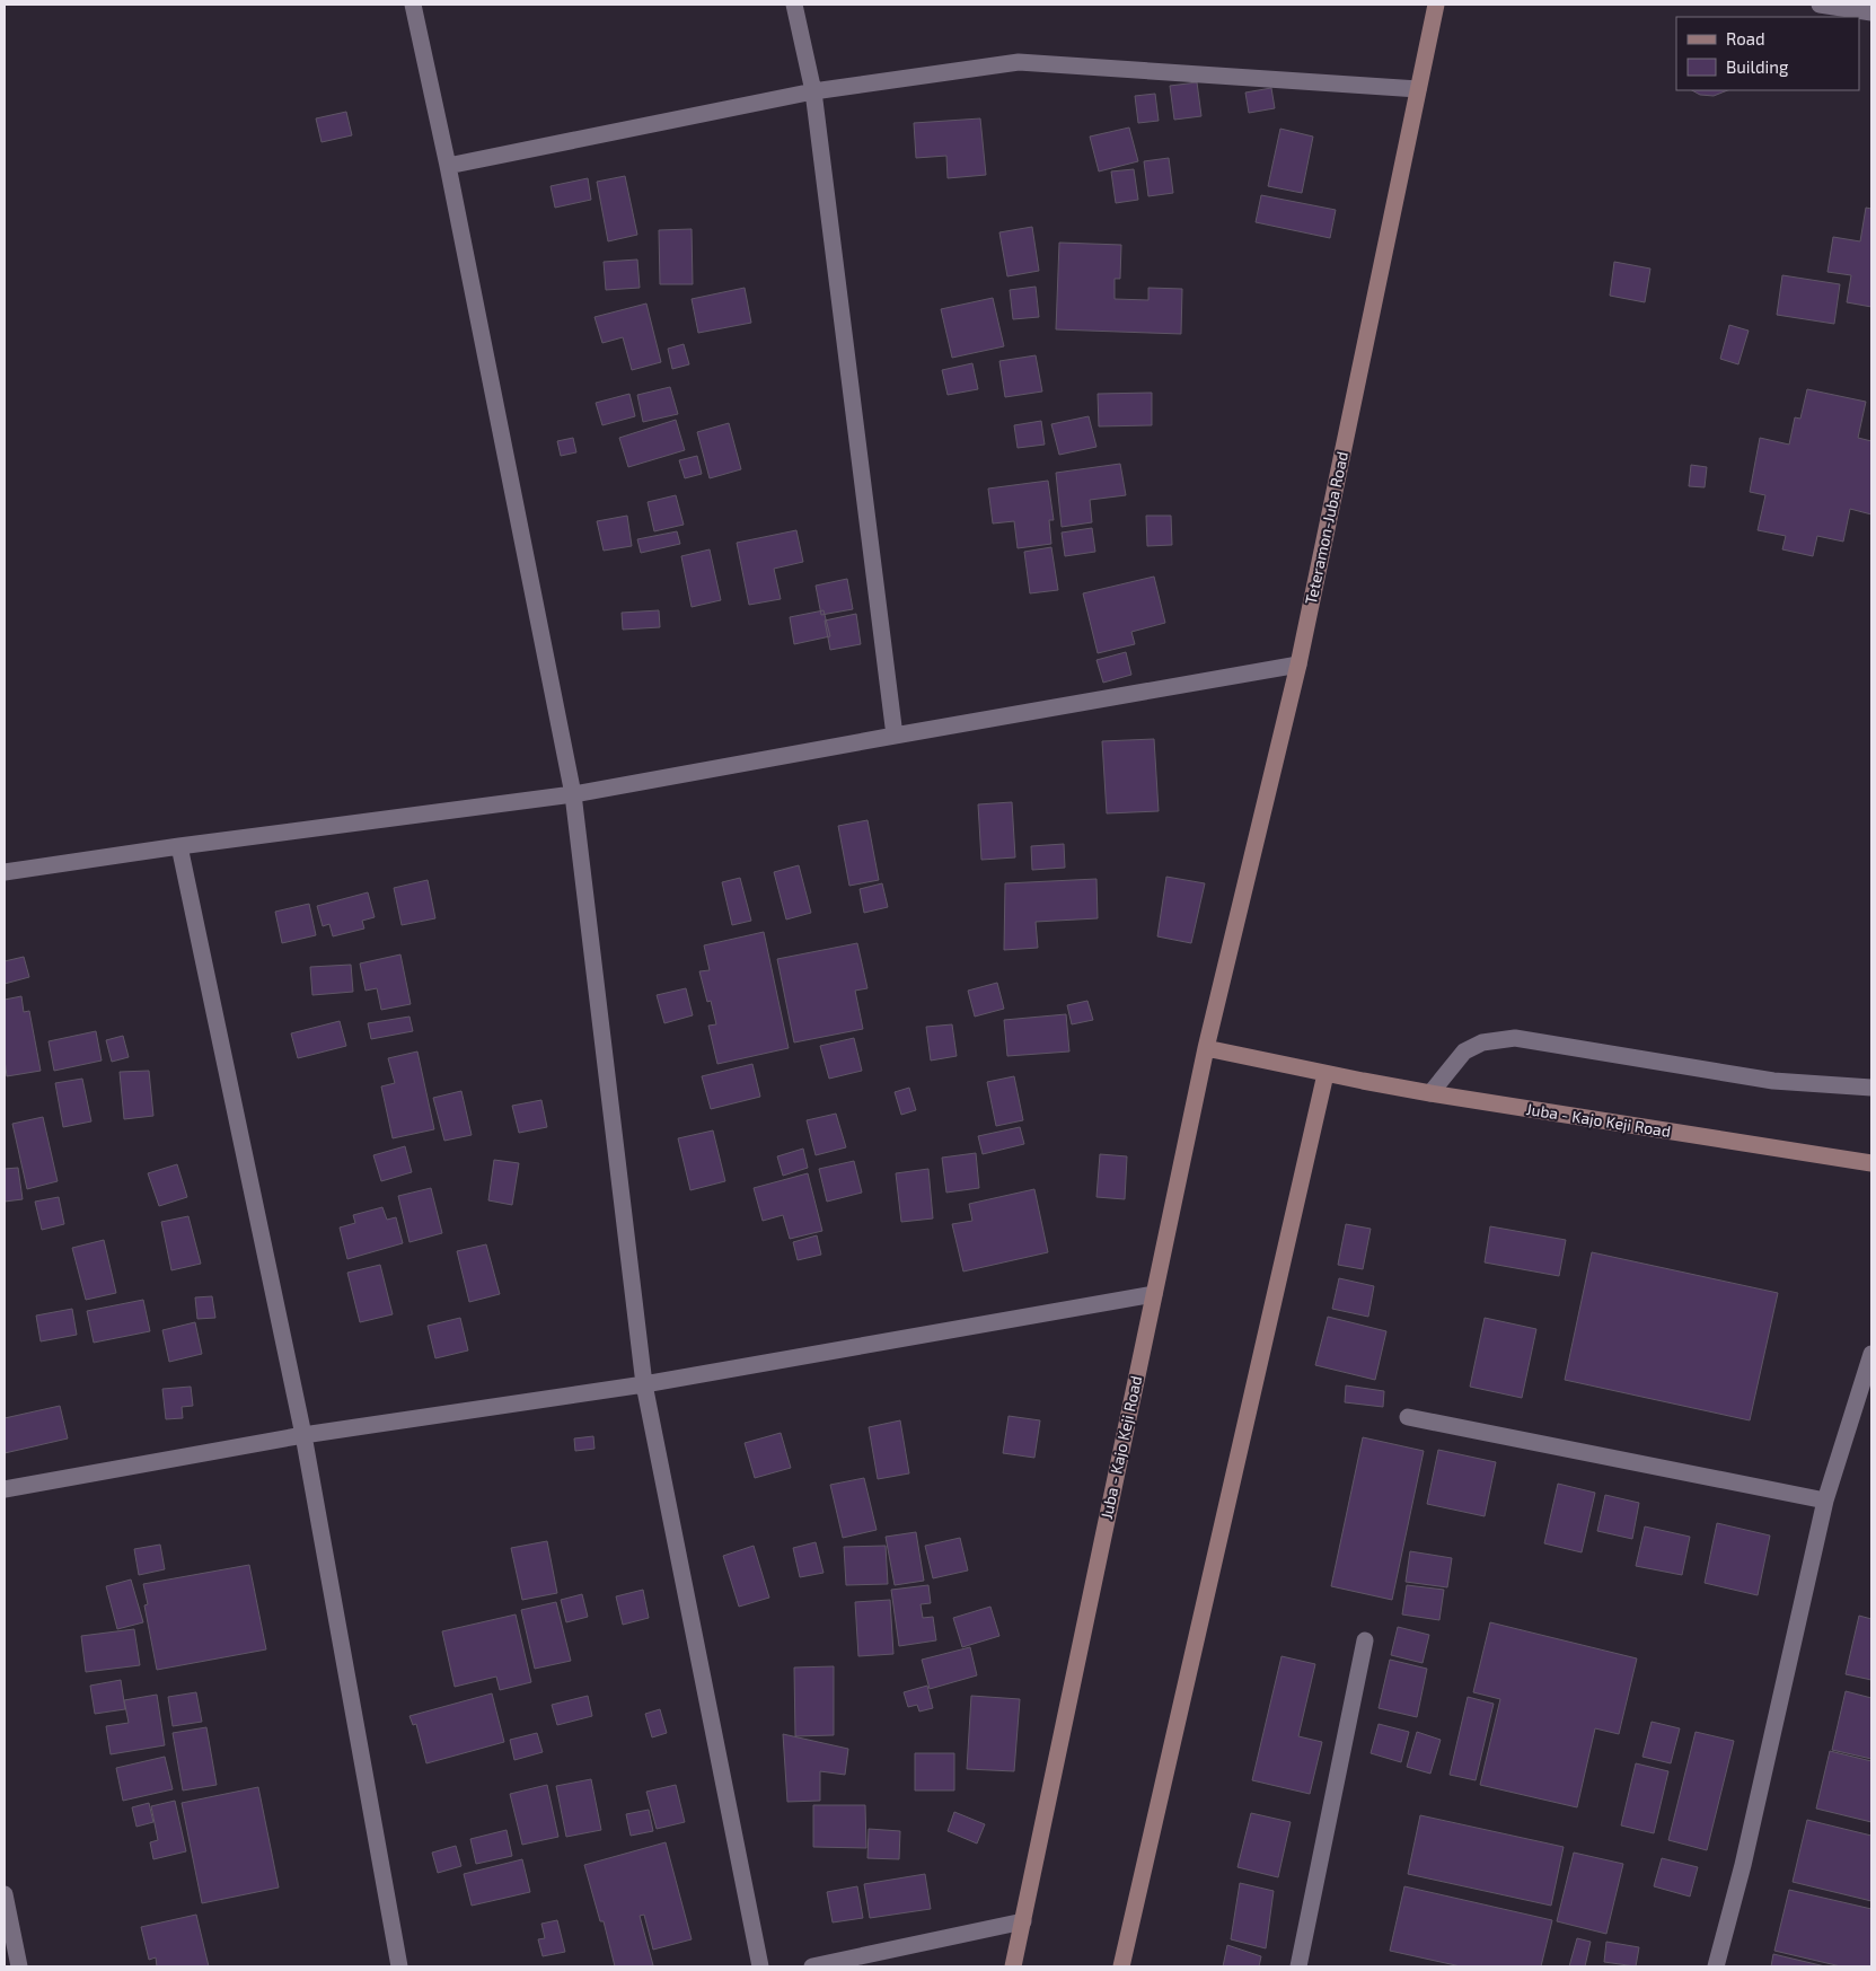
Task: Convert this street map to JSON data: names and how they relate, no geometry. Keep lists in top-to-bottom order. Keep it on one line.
{"streets":{"main road":["Teteramon-Juba Road","Juba - Kajo Keji Road"]},"crossings":[["Teteramon-Juba Road","Juba - Kajo Keji Road"]],"legend":["Road","Building"]}
